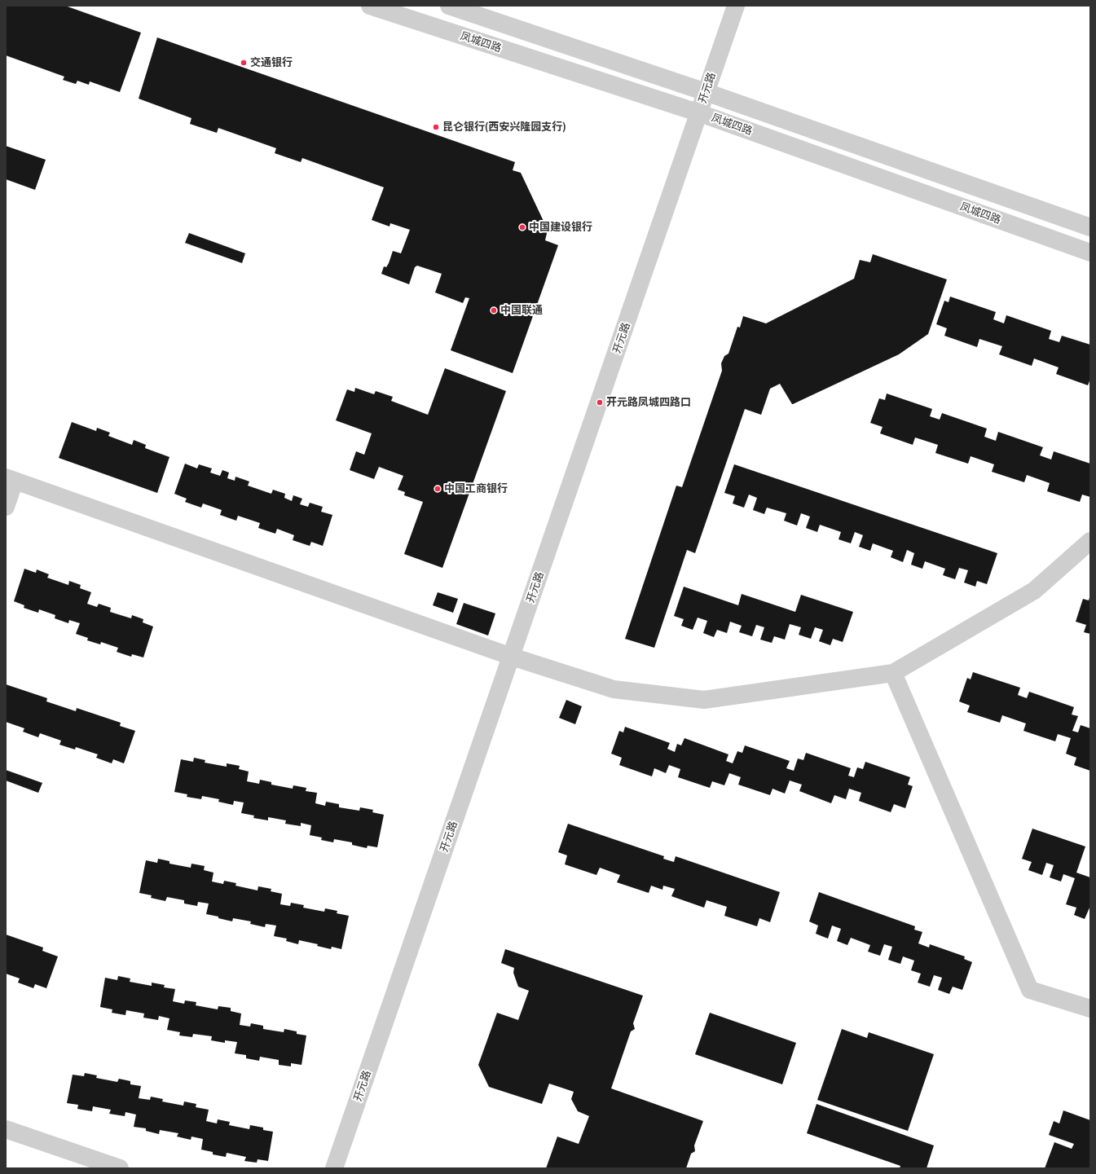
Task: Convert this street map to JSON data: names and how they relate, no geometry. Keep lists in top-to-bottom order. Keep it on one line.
{"streets":{"street":["凤城四路","开元路"]},"crossings":[["凤城四路","开元路"]],"places":["交通银行","昆仑银行(西安兴隆园支行)","中国建设银行","中国联通","开元路凤城四路口","中国工商银行"]}
